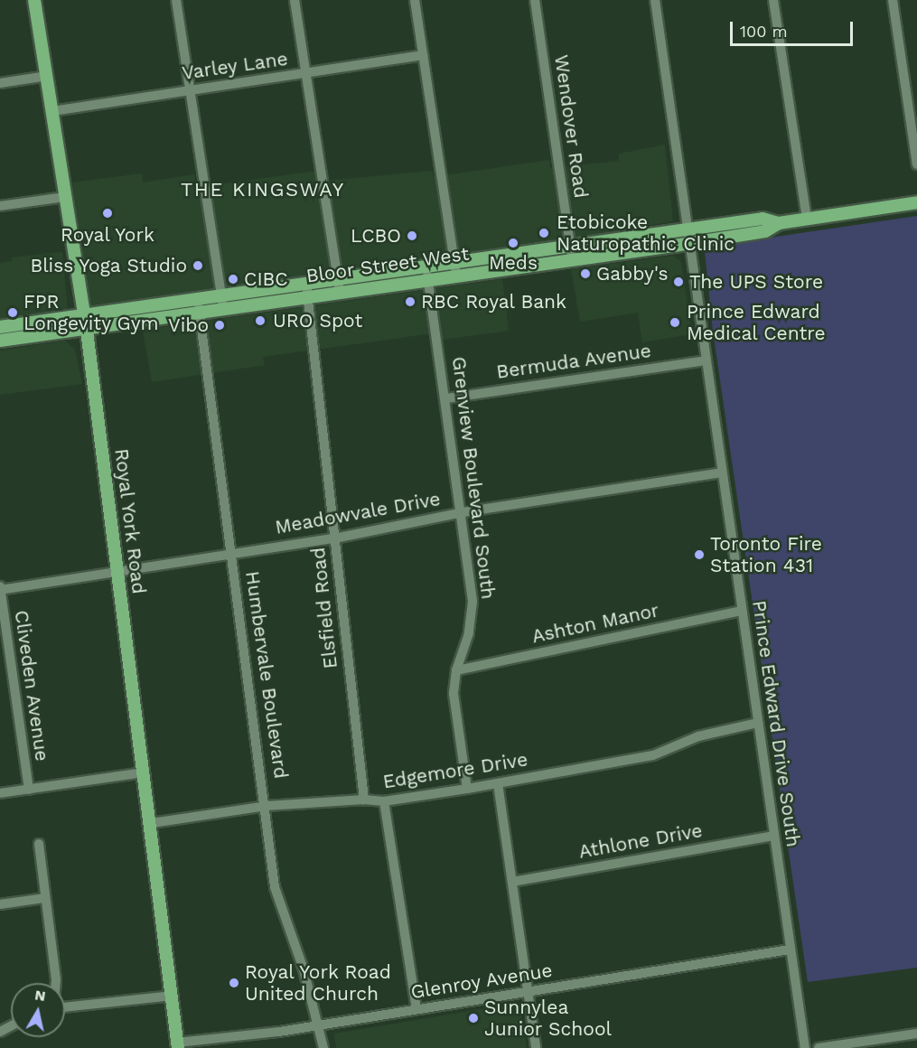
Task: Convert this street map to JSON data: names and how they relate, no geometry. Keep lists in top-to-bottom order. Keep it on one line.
{"streets":{"main road":["Bloor Street West","Royal York Road"],"street":["Varley Lane","Wendover Road","Bermuda Avenue","Grenview Boulevard South","Meadowvale Drive","Elsfield Road","Ashton Manor","Humbervale Boulevard","Cliveden Avenue","Prince Edward Drive South","Edgemore Drive","Athlone Drive","Glenroy Avenue"]},"crossings":[["Varley Lane","Royal York Road"],["Wendover Road","Bloor Street West"],["Bloor Street West","Grenview Boulevard South"],["Bloor Street West","Royal York Road"],["Bloor Street West","Elsfield Road"],["Bloor Street West","Humbervale Boulevard"],["Bloor Street West","Prince Edward Drive South"],["Bermuda Avenue","Grenview Boulevard South"],["Bermuda Avenue","Prince Edward Drive South"],["Grenview Boulevard South","Meadowvale Drive"],["Grenview Boulevard South","Ashton Manor"],["Grenview Boulevard South","Edgemore Drive"],["Meadowvale Drive","Royal York Road"],["Meadowvale Drive","Elsfield Road"],["Meadowvale Drive","Humbervale Boulevard"],["Meadowvale Drive","Cliveden Avenue"],["Meadowvale Drive","Prince Edward Drive South"],["Royal York Road","Edgemore Drive"],["Royal York Road","Glenroy Avenue"],["Elsfield Road","Edgemore Drive"],["Ashton Manor","Prince Edward Drive South"],["Humbervale Boulevard","Edgemore Drive"],["Humbervale Boulevard","Glenroy Avenue"],["Prince Edward Drive South","Edgemore Drive"],["Prince Edward Drive South","Athlone Drive"],["Prince Edward Drive South","Glenroy Avenue"]],"districts":["THE KINGSWAY"],"places":["Royal York","Etobicoke Naturopathic Clinic","LCBO","Meds","Bliss Yoga Studio","Gabby's","CIBC","The UPS Store","RBC Royal Bank","FPR Longevity Gym","URO Spot","Prince Edward Medical Centre","Vibo","Toronto Fire Station 431","Royal York Road United Church","Sunnylea Junior School"],"scale_bar":"100 m","north":"top"}
